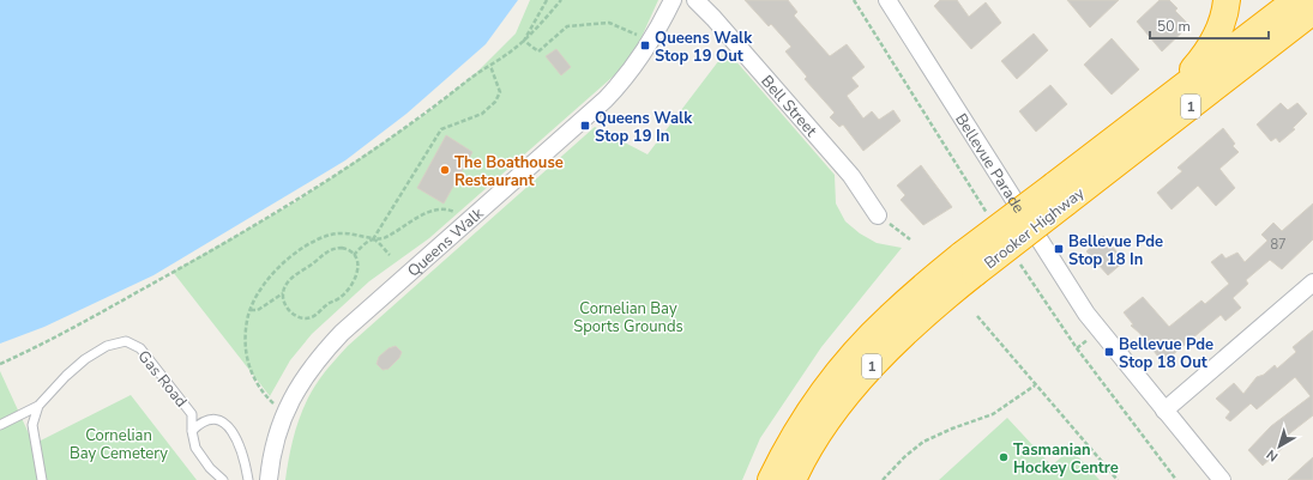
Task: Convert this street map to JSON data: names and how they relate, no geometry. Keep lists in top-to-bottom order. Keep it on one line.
{"streets":{"highway":["1","Brooker Highway"],"street":["Bell Street","Bellevue Parade","Queens Walk"],"lane":["Gas Road"]},"crossings":[["1","Brooker Highway"]],"parks":["Cornelian Bay Sports Grounds","Cornelian Bay Cemetery"],"places":{"transit":["Queens Walk Stop 19 Out","Queens Walk Stop 19 In","Bellevue Pde Stop 18 In","Bellevue Pde Stop 18 Out"],"other":["The Boathouse Restaurant","Tasmanian Hockey Centre"]},"house_numbers":["87"],"scale_bar":"50 m","north":"bottom left"}
